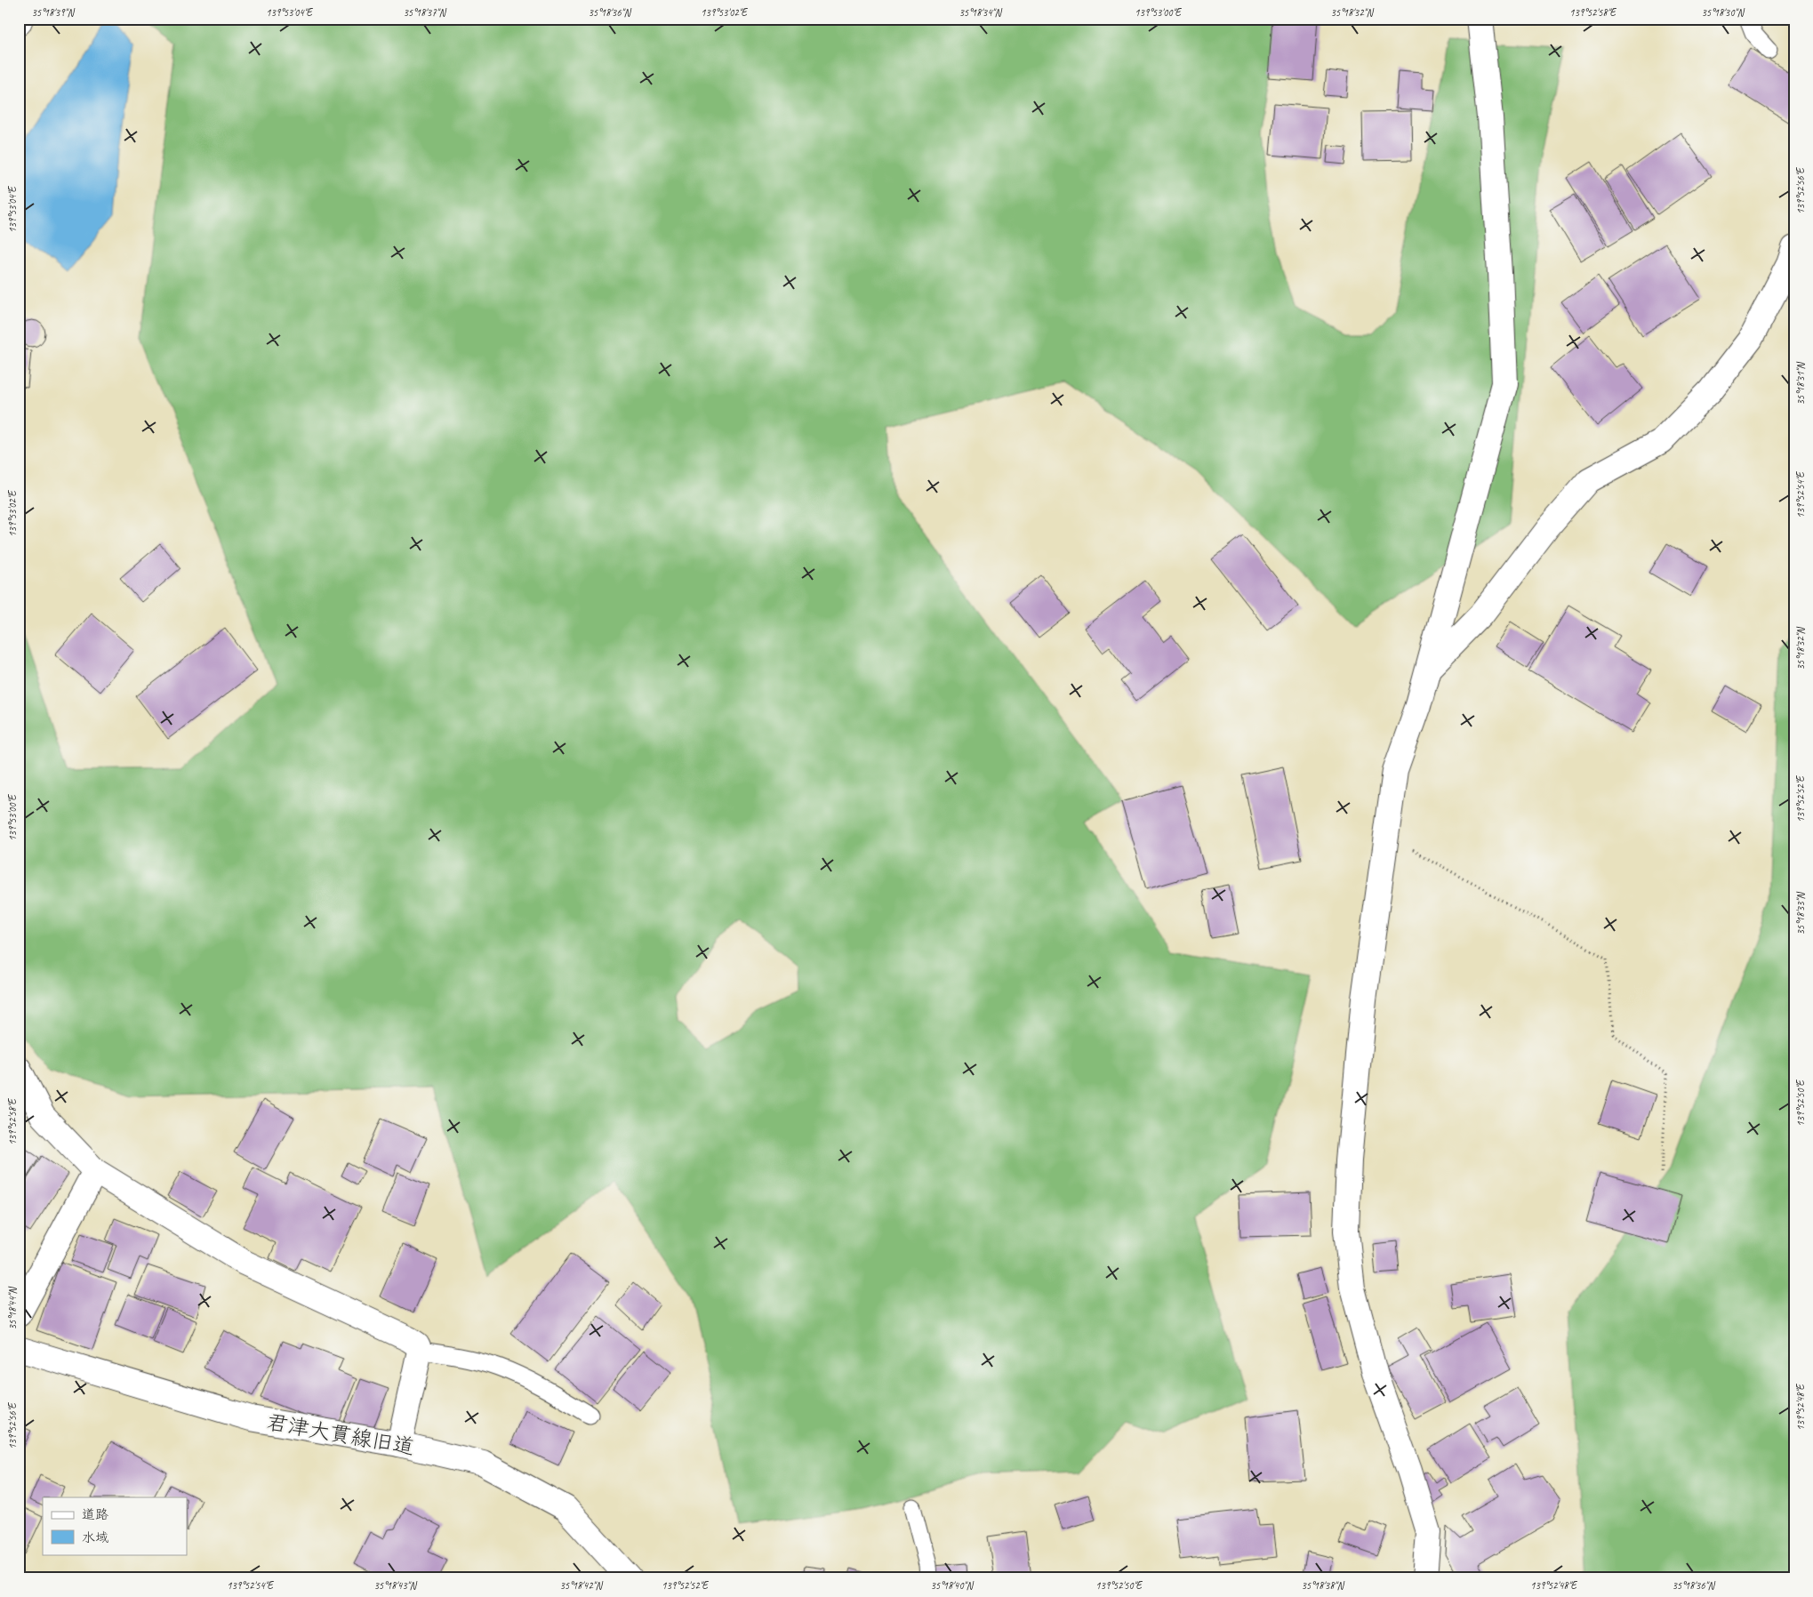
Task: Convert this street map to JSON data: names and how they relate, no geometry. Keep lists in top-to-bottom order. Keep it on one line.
{"streets":{"street":["君津大貫線旧道"]},"legend":["道路","水域"],"coordinates":["35°18'39\"N","139°53'04\"E","35°18'37\"N","35°18'36\"N","139°53'02\"E","35°18'34\"N","139°53'00\"E","35°18'32\"N","139°52'58\"E","35°18'30\"N","139°52'56\"E","35°18'31\"N","139°52'54\"E","139°52'52\"E","35°18'33\"N","139°52'50\"E","35°18'44\"N","139°52'48\"E","35°18'43\"N","35°18'42\"N","35°18'40\"N","35°18'38\"N"]}
